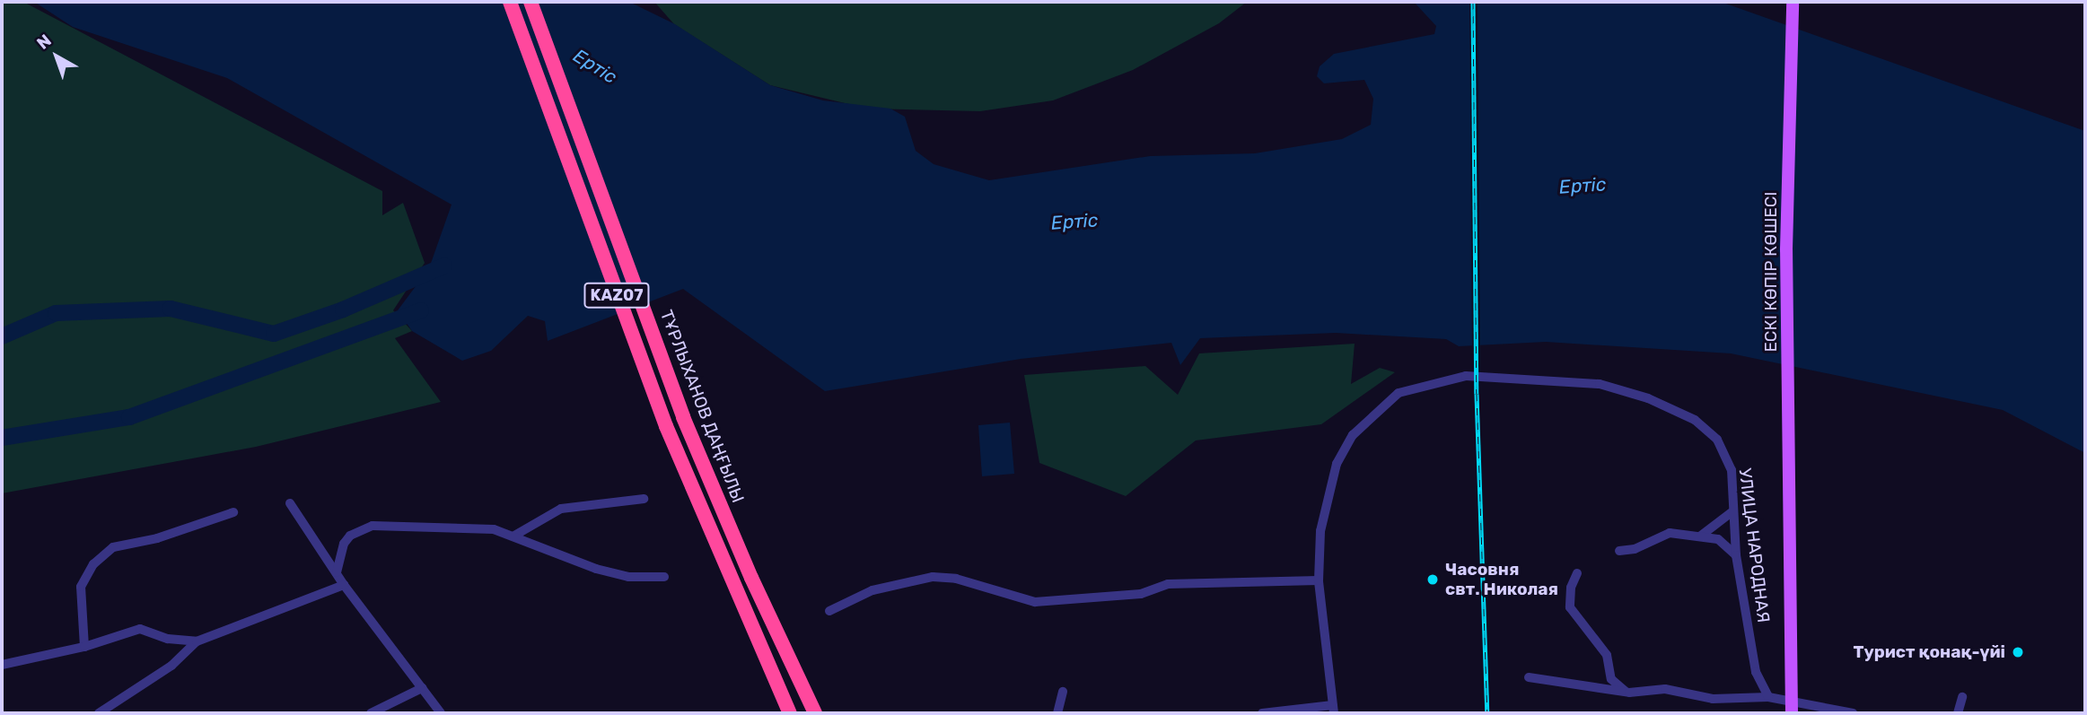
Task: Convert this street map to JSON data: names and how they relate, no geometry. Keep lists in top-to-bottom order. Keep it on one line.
{"streets":{"highway":["KAZ07","ТҰРЛЫХАНОВ ДАҢҒЫЛЫ"],"main road":["ЕСКІ КӨПІР КӨШЕСІ"],"street":["УЛИЦА НАРОДНАЯ"]},"water":["Ертіс"],"places":["Часовня свт. Николая","Турист қонақ-үйі"],"north":"top left"}
